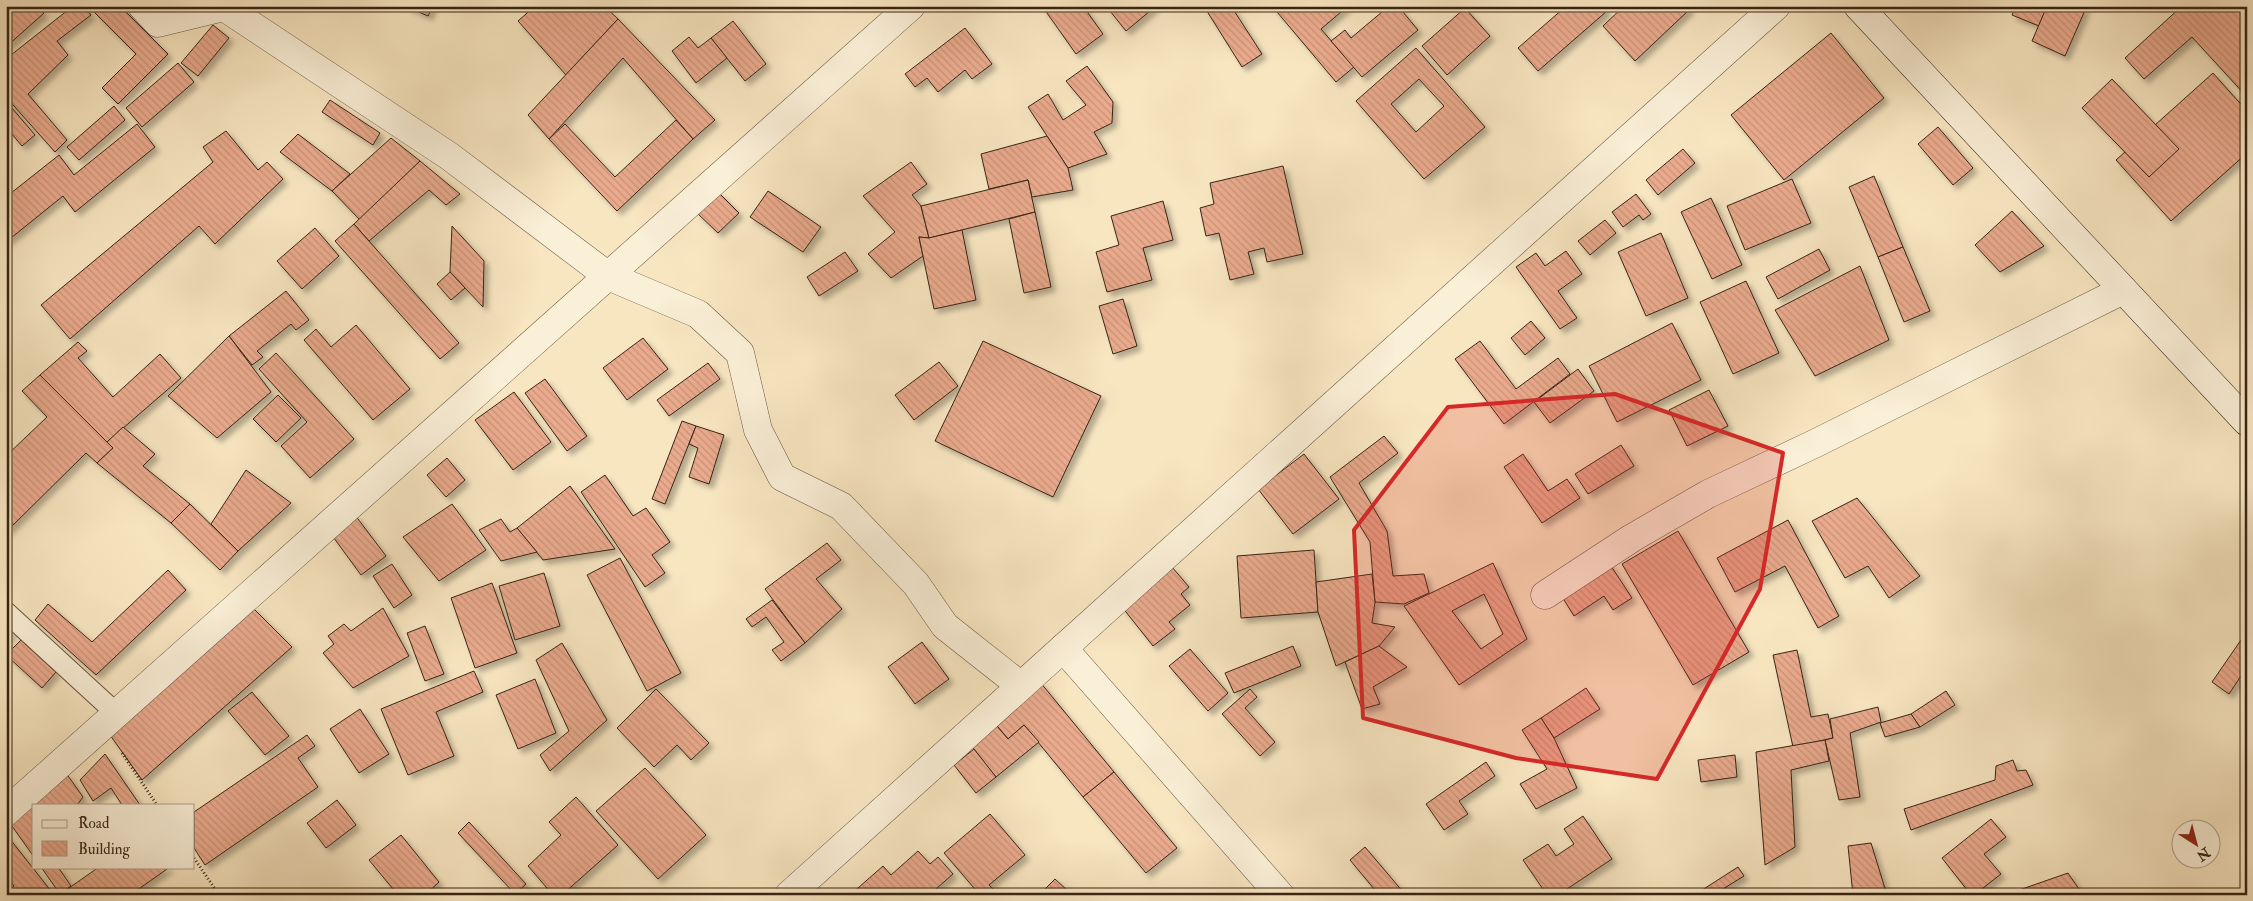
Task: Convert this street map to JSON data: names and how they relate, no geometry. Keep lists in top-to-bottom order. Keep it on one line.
{"legend":["Road","Building"],"north":"bottom right"}
